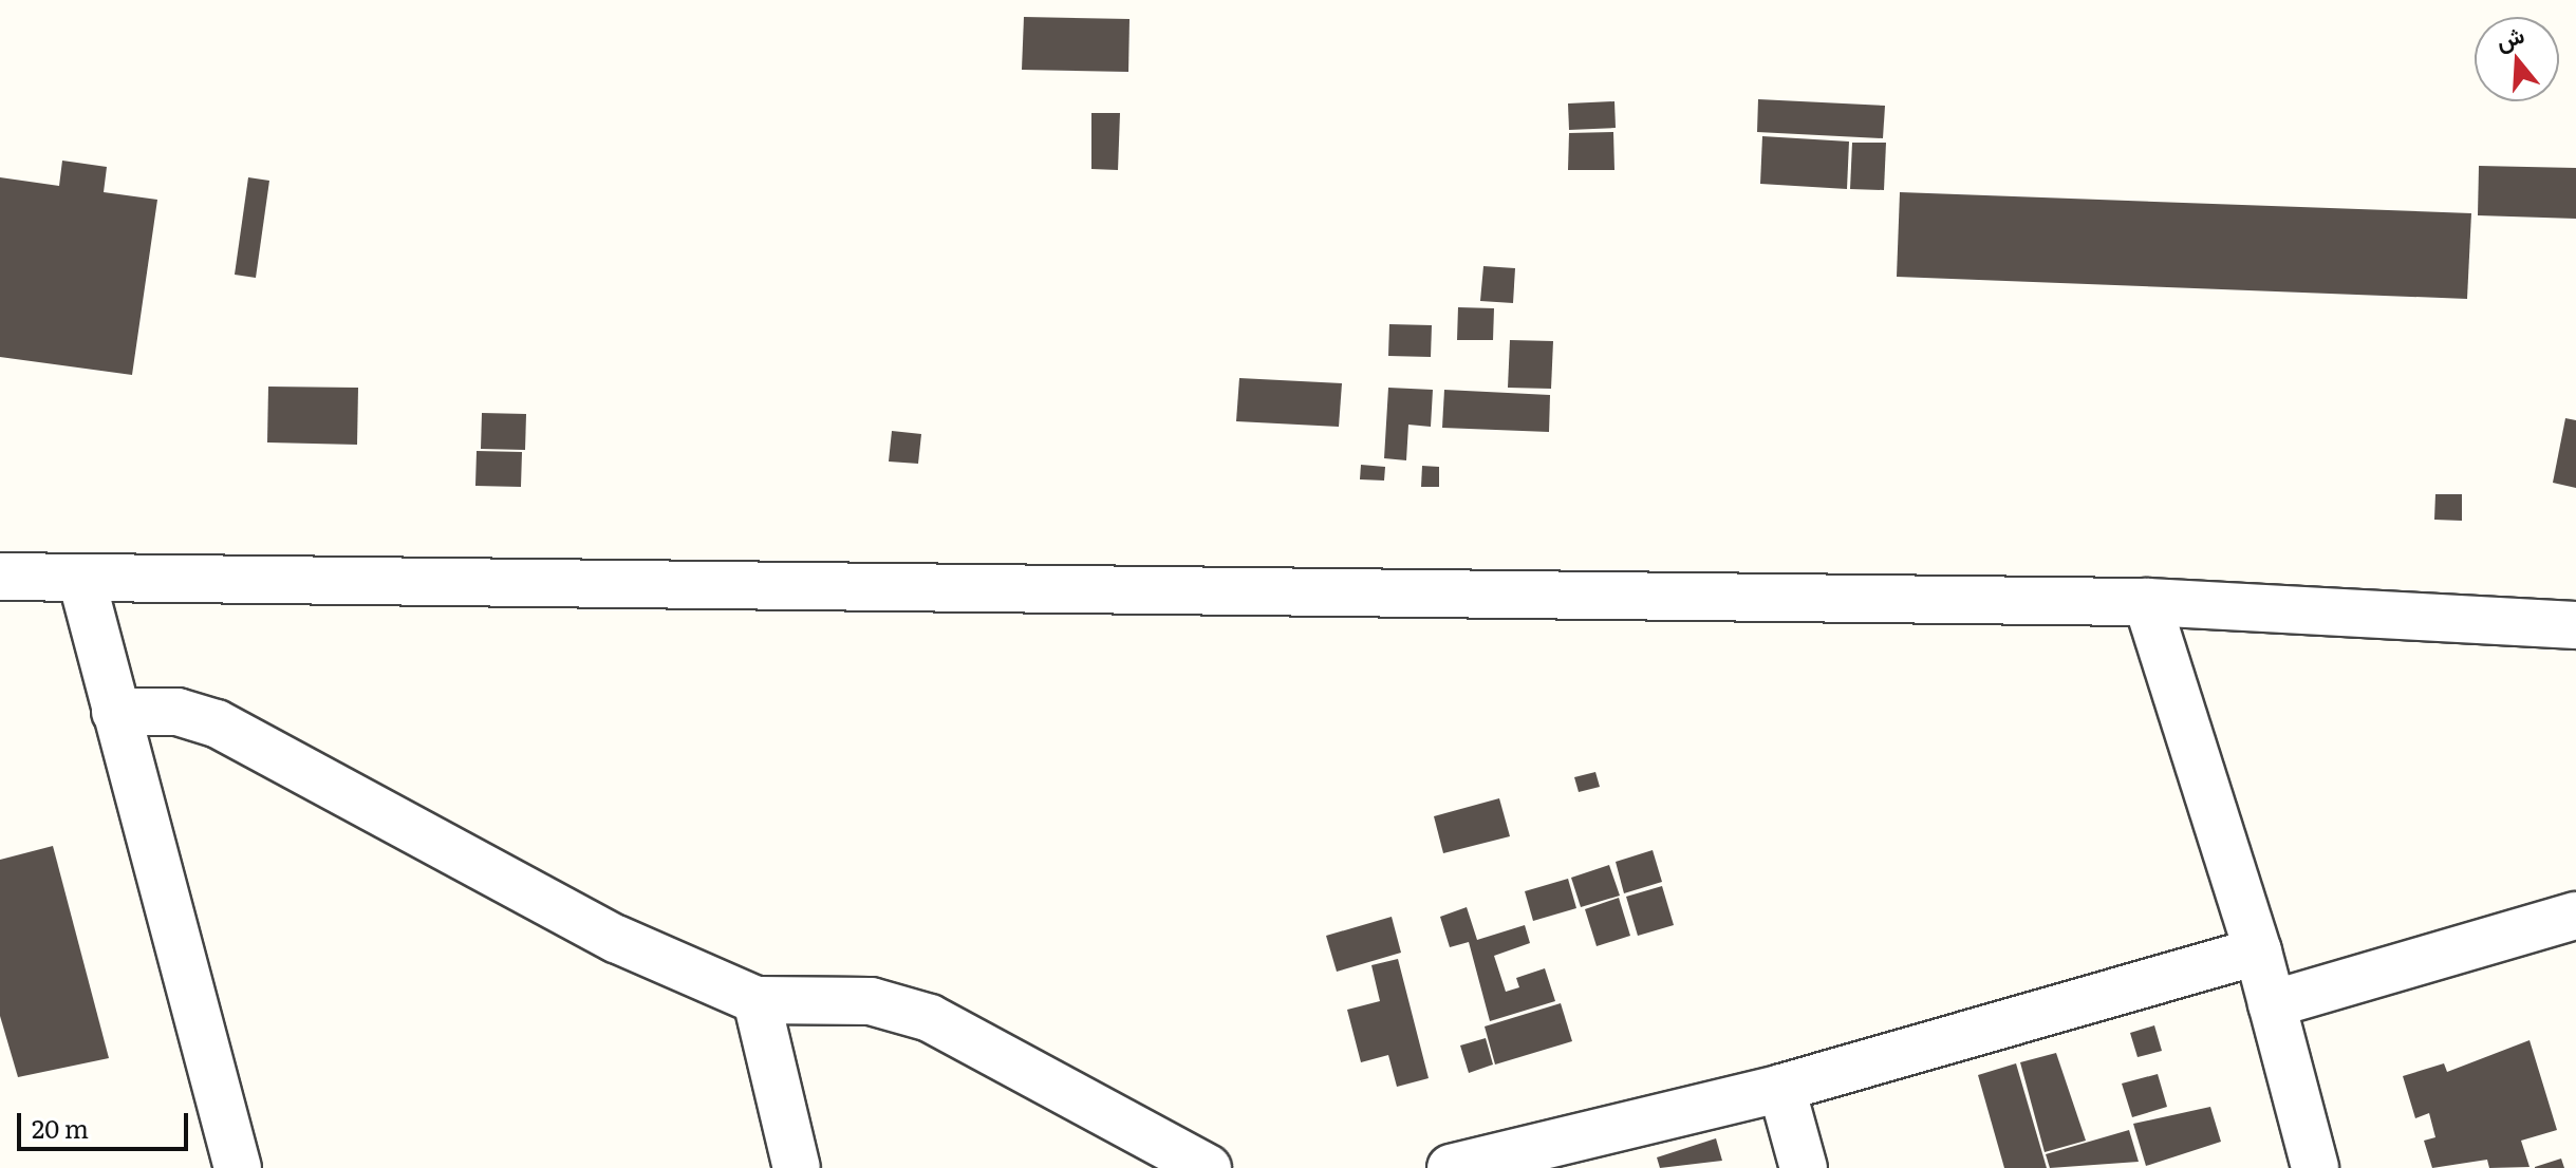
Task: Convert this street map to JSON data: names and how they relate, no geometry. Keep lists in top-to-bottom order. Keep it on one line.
{"scale_bar":"20 m","north":"top"}
